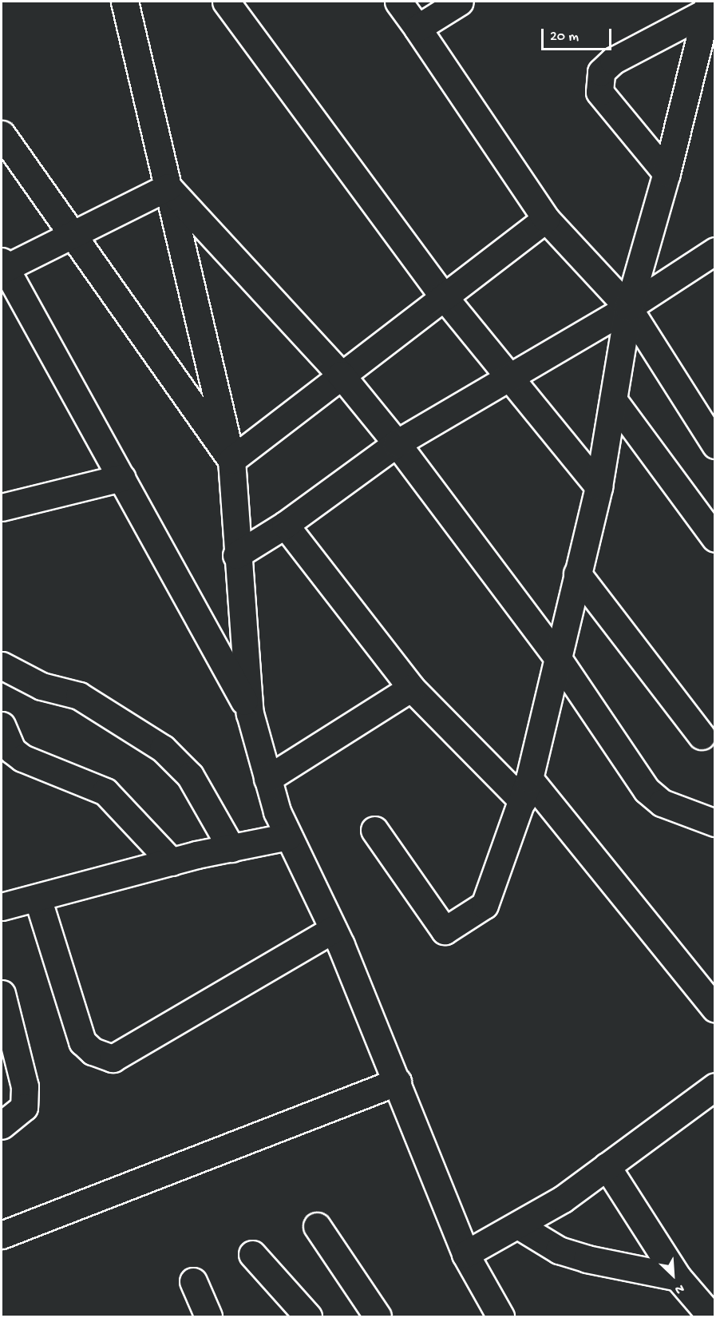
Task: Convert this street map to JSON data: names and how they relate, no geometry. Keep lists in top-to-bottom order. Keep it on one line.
{"scale_bar":"20 m","north":"bottom right"}
